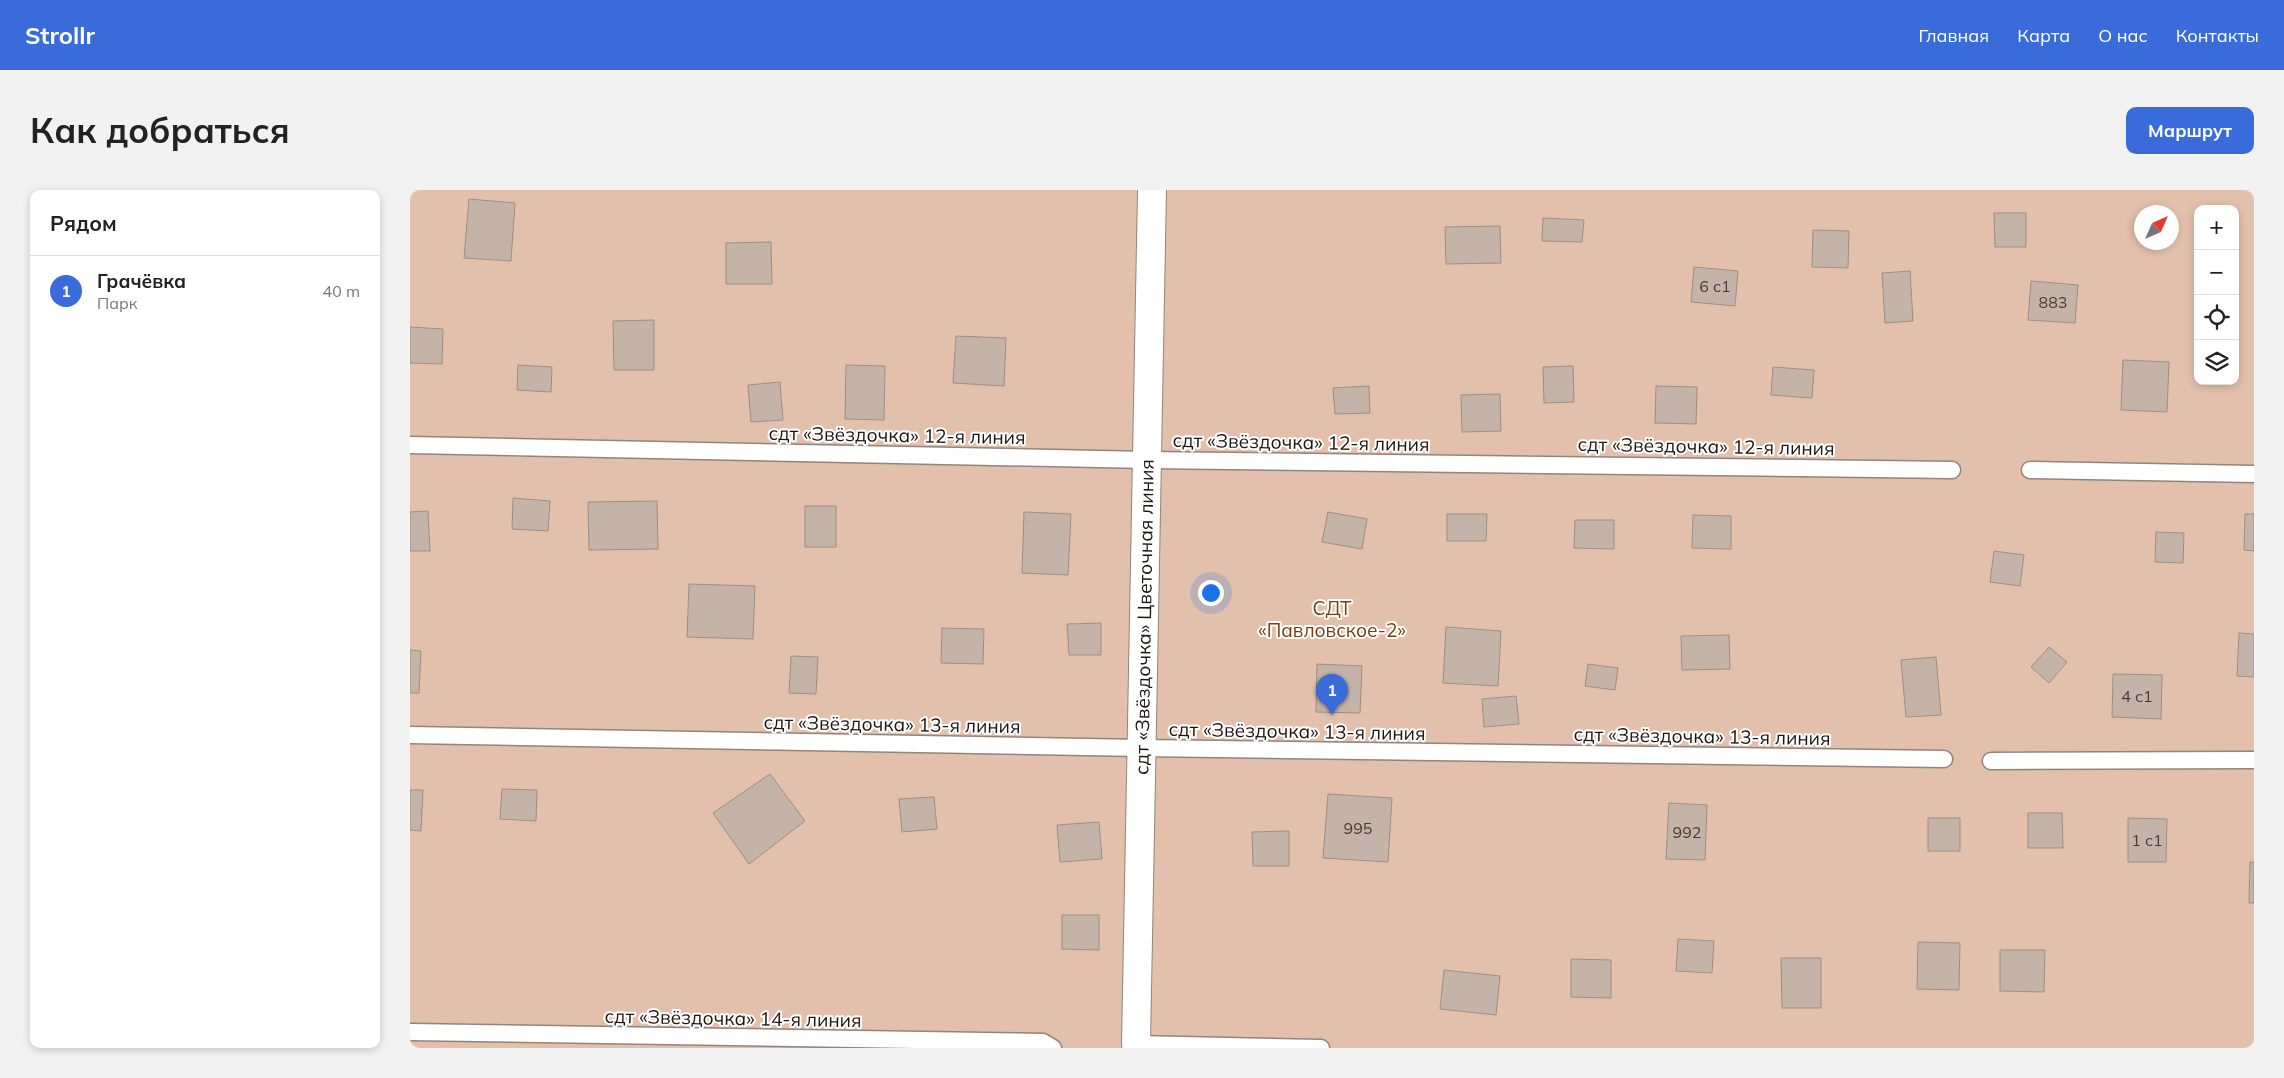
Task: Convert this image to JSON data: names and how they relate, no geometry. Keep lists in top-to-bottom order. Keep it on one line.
{"streets":{"street":["сдт «Звёздочка» Цветочная линия"],"lane":["сдт «Звёздочка» 12-я линия","сдт «Звёздочка» 13-я линия","сдт «Звёздочка» 14-я линия"]},"crossings":[["сдт «Звёздочка» 12-я линия","сдт «Звёздочка» Цветочная линия"],["сдт «Звёздочка» Цветочная линия","сдт «Звёздочка» 13-я линия"]],"parks":["СДТ «Павловское-2»"],"house_numbers":["6 с1","883","4 с1","995","992","1 с1"],"north":"top right","page":{"header":"Strollr","nav":["Главная","Карта","О нас","Контакты"],"buttons":"Маршрут","title":"Как добраться","heading":"Рядом","map_buttons":["+","−"],"list":[{"mark":"1","name":"Грачёвка","note":"Парк","value":"40 m"}],"pins":"1"}}
